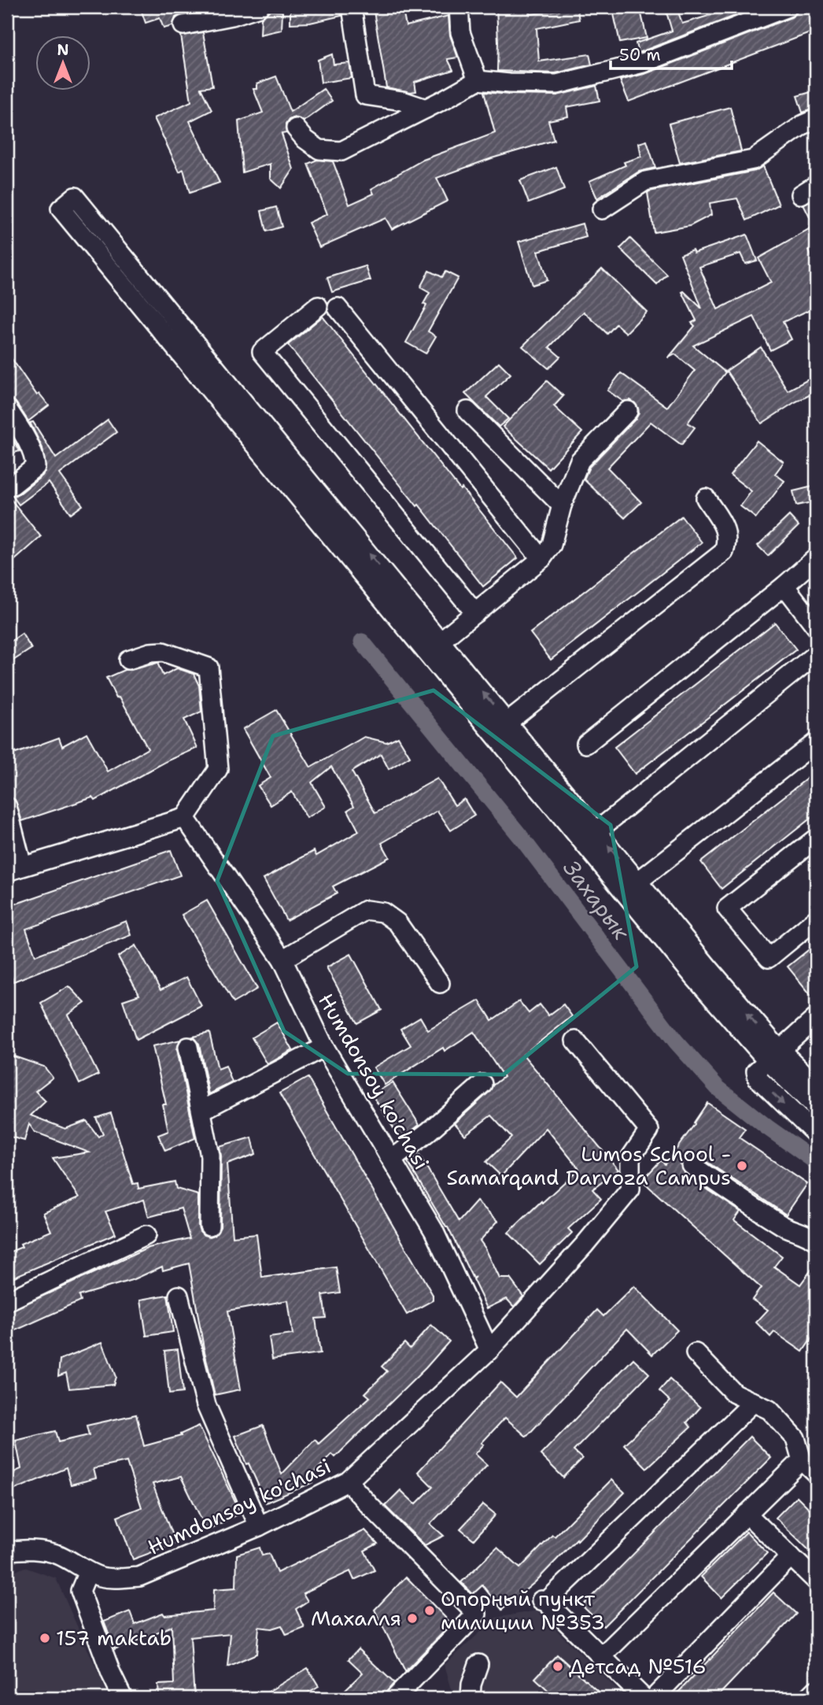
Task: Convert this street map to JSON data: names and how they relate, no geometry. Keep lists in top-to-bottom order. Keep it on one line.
{"streets":{"street":["Humdonsoy ko'chasi"]},"water":["Захарык"],"places":["Lumos School - Samarqand Darvoza Campus","Опорный пункт милиции №353","Махалля","157 maktab","Детсад №516"],"scale_bar":"50 m","north":"top"}
